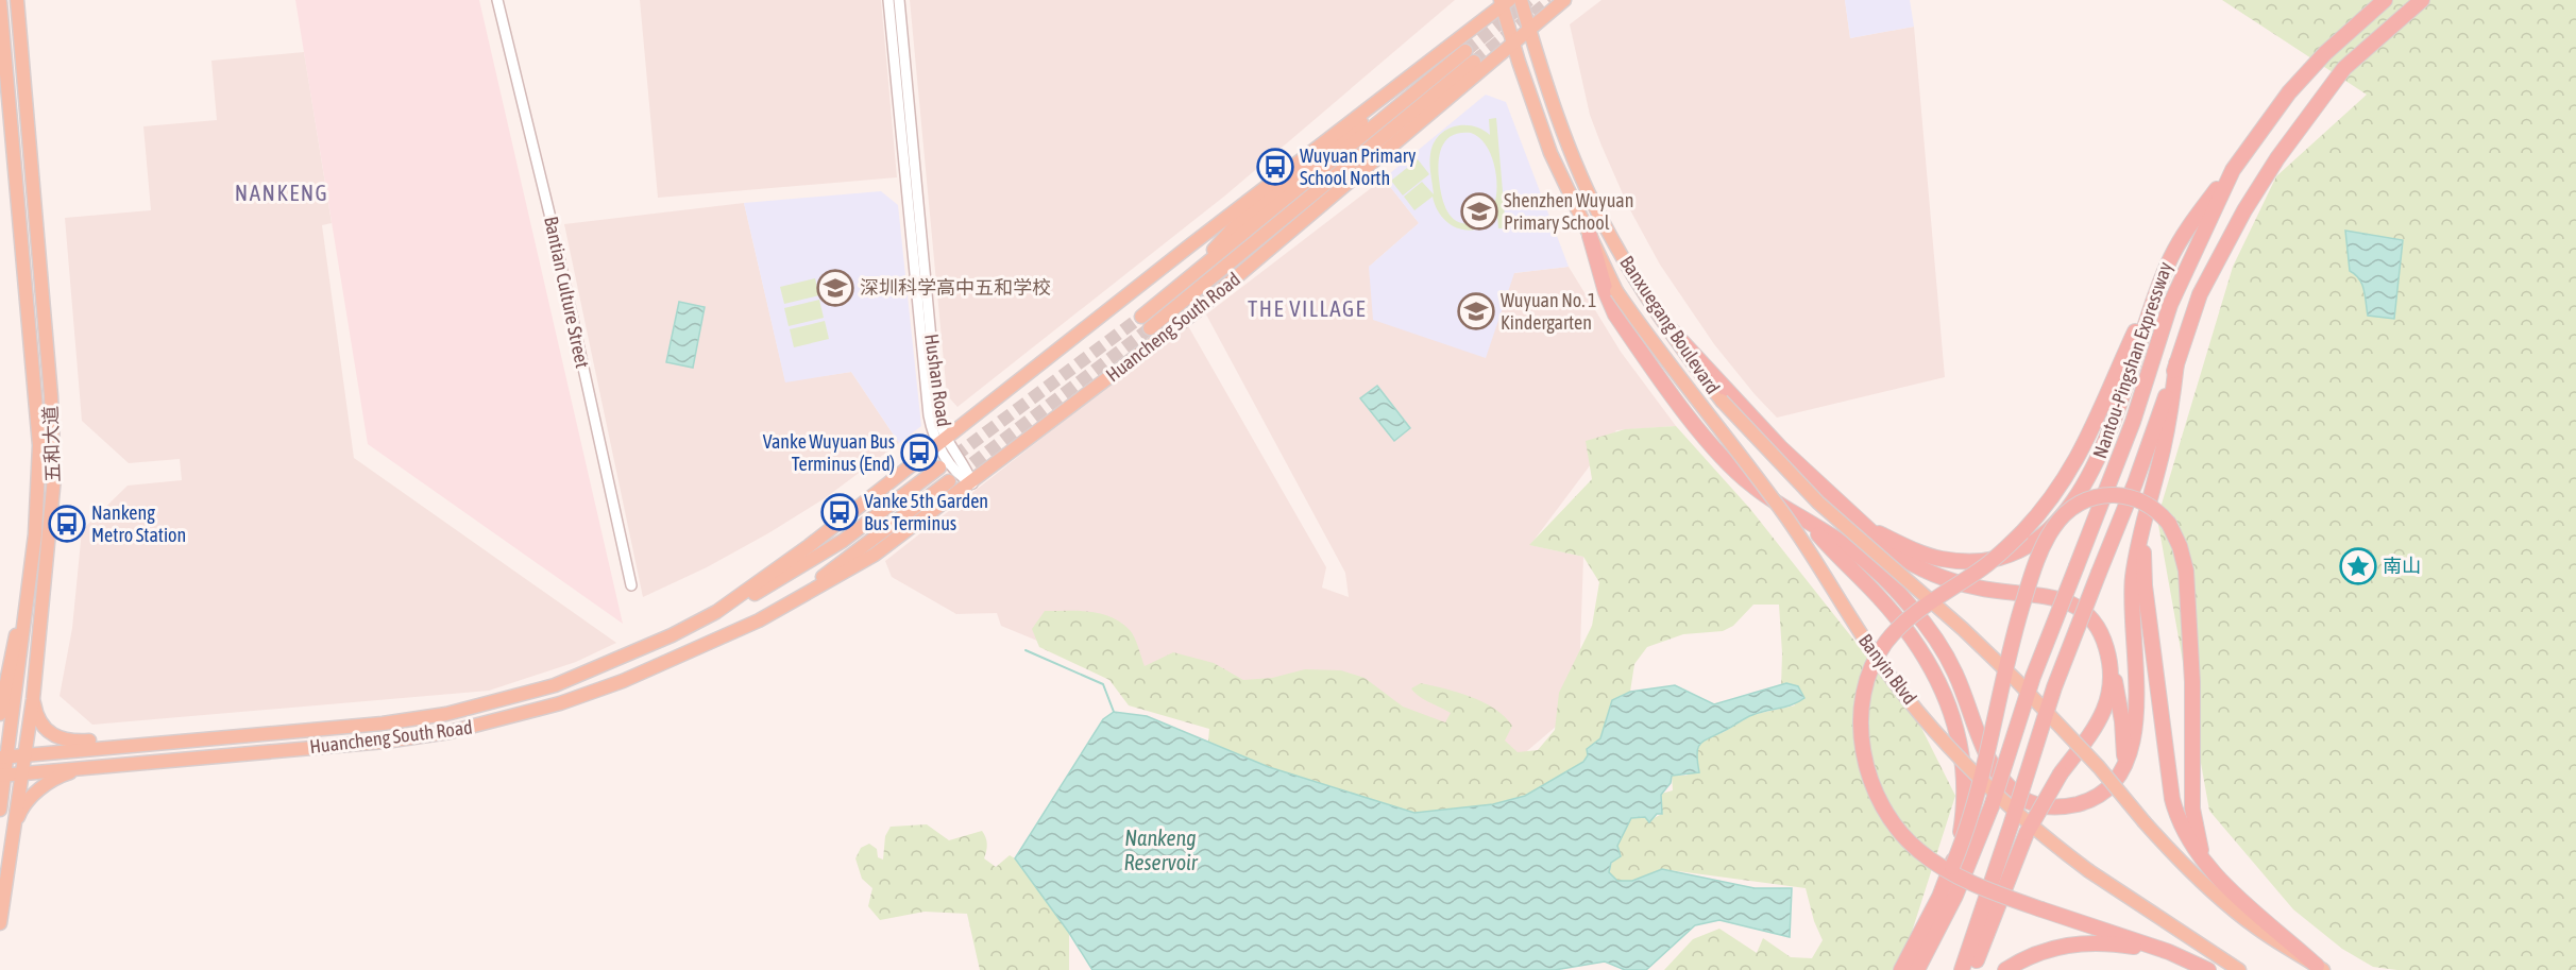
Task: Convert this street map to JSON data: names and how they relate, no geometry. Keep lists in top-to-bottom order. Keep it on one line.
{"streets":{"highway":["Nantou-Pingshan Expressway"],"main road":["Banxuegang Boulevard","Huancheng South Road","五和大道","Banyin Blvd"],"street":["Bantian Culture Street","Hushan Road"]},"crossings":[["Banxuegang Boulevard","Huancheng South Road"],["Banxuegang Boulevard","Banyin Blvd"],["Huancheng South Road","Hushan Road"],["Huancheng South Road","五和大道"]],"districts":["NANKENG","THE VILLAGE"],"water":["Nankeng Reservoir"],"places":{"bus stop":["Wuyuan Primary School North","Vanke Wuyuan Bus Terminus (End)","Vanke 5th Garden Bus Terminus","Nankeng Metro Station"],"school or university":["Shenzhen Wuyuan Primary School","深圳科学高中五和学校","Wuyuan No. 1 Kindergarten"],"place":["南山"]}}
